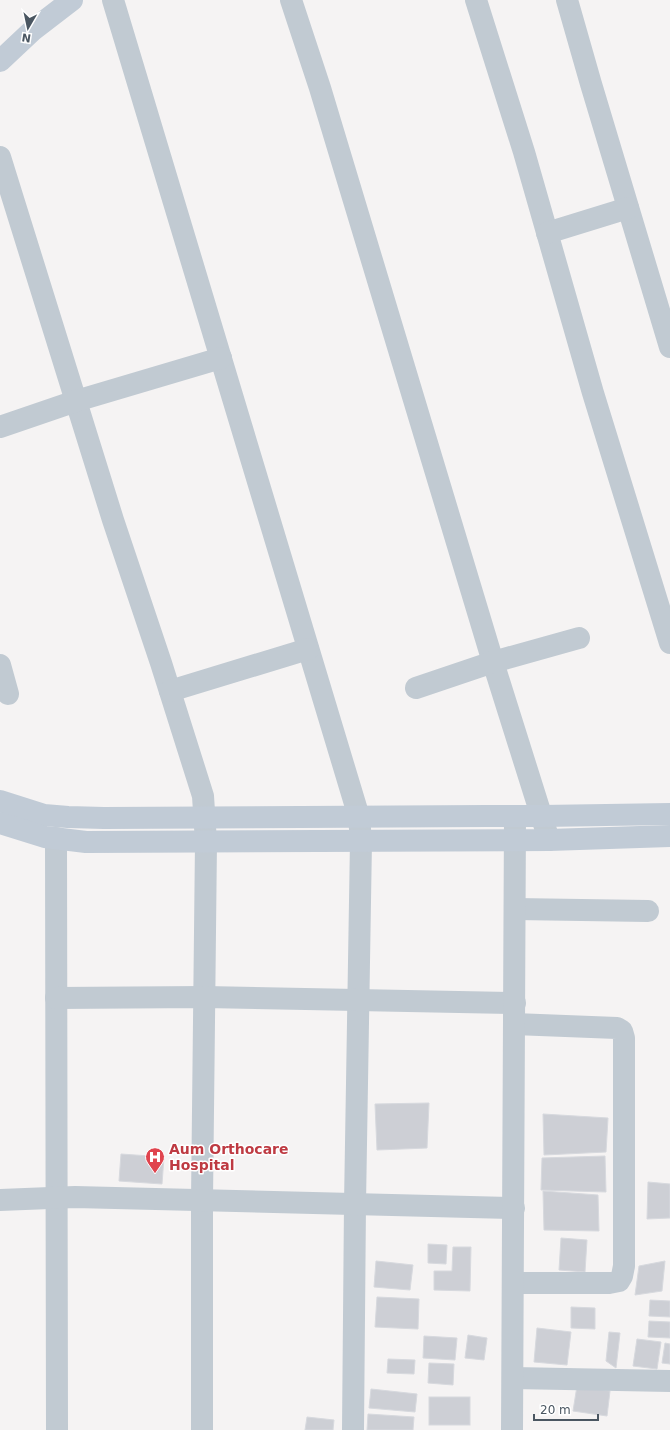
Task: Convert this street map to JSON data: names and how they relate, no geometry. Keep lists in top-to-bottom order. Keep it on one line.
{"places":{"hospital":["Aum Orthocare Hospital"]},"scale_bar":"20 m","north":"bottom"}
